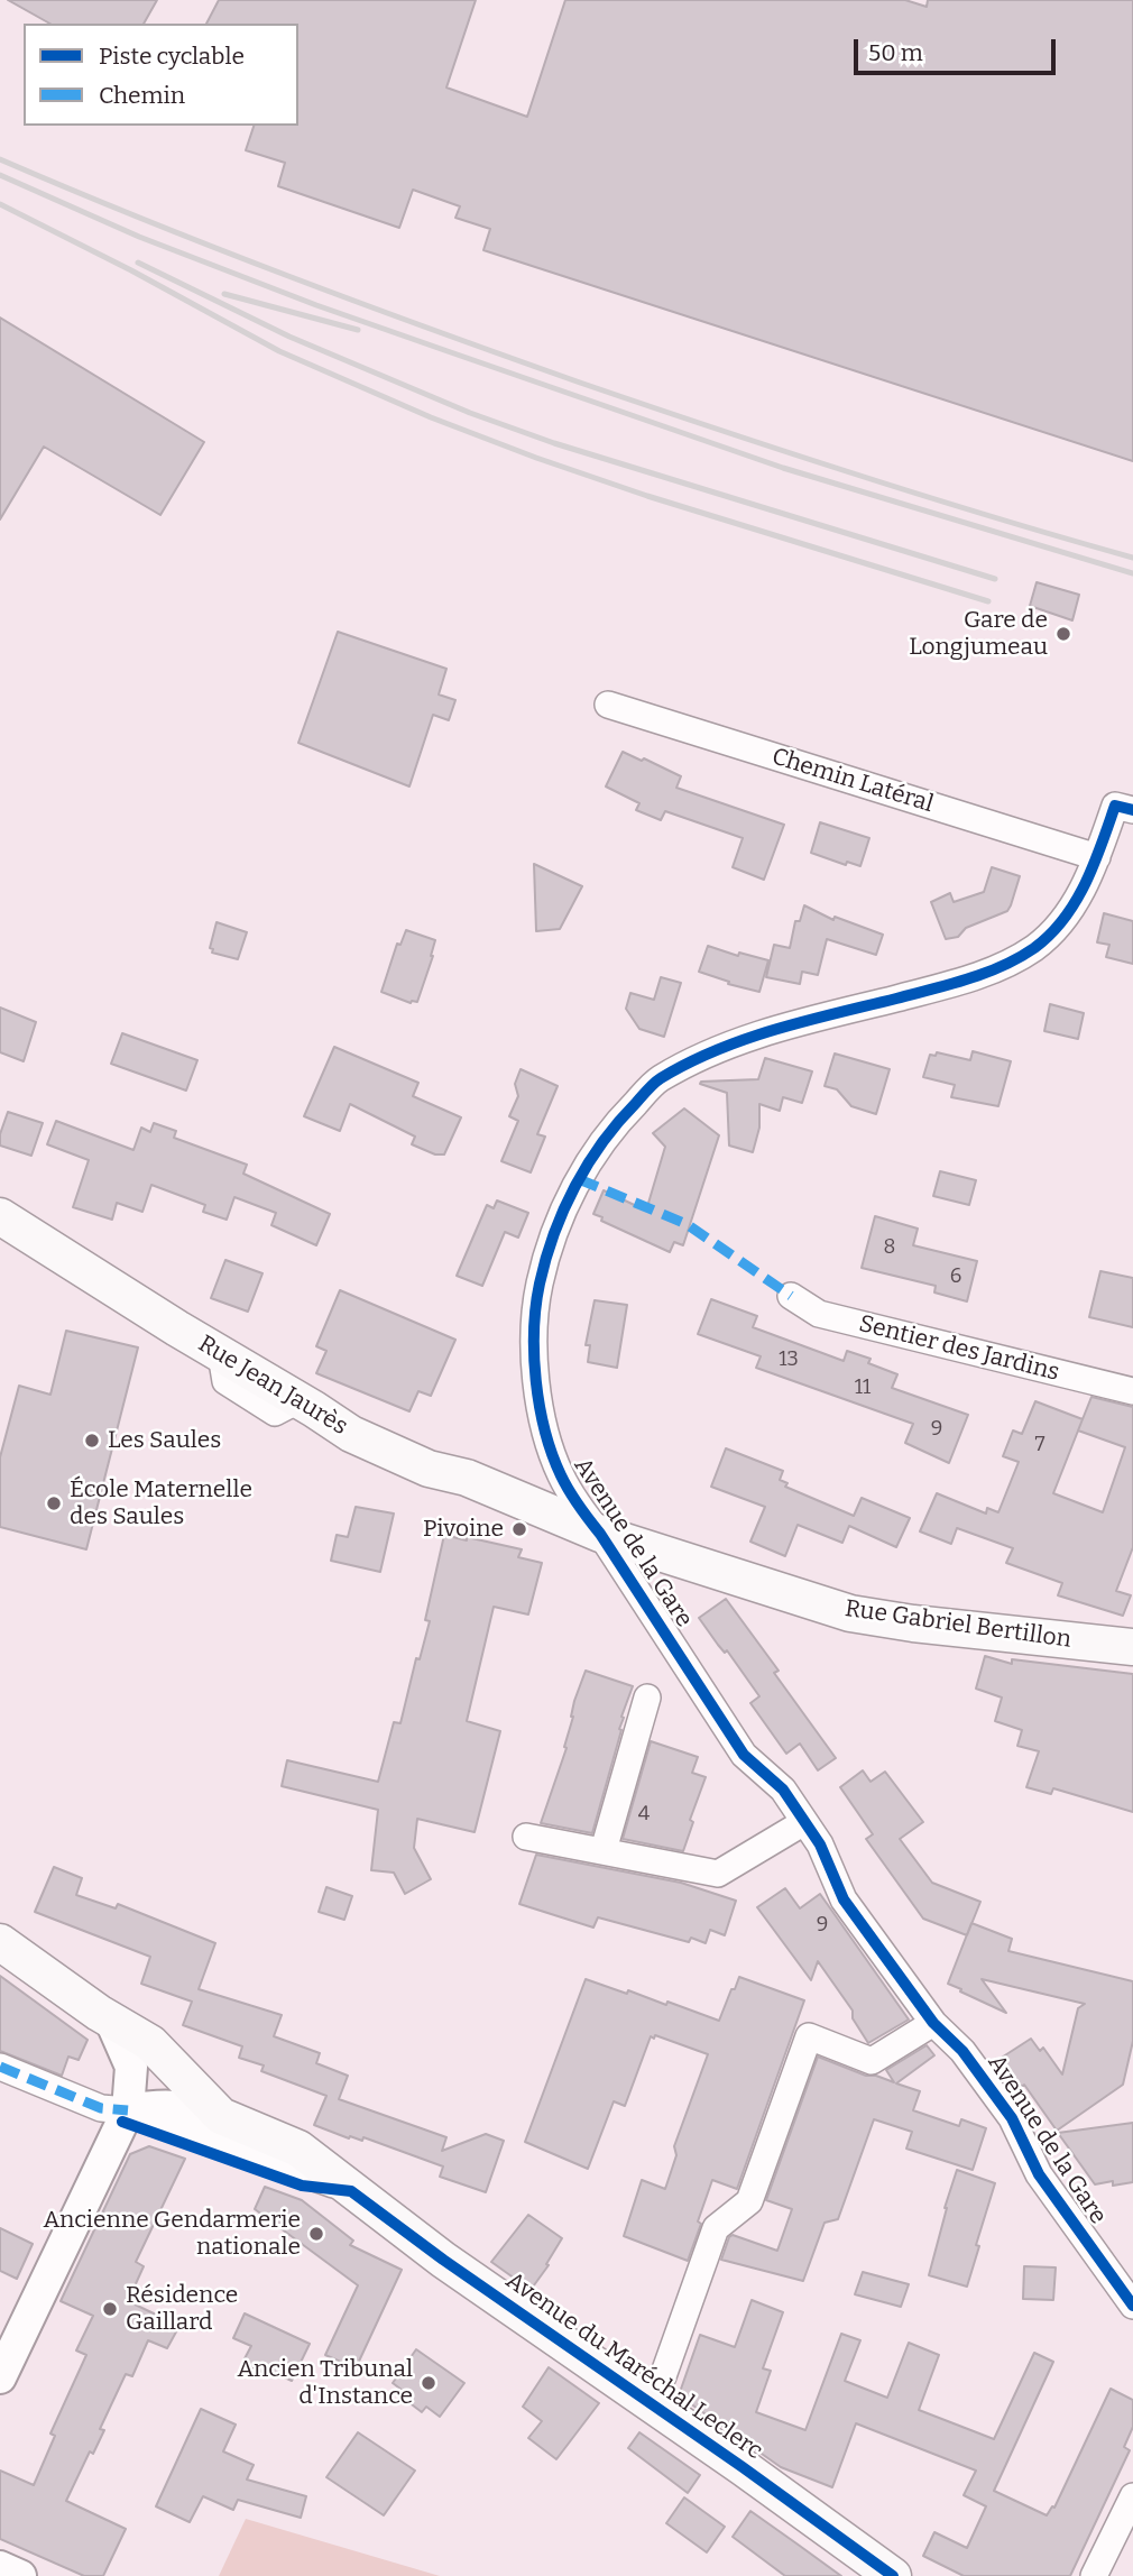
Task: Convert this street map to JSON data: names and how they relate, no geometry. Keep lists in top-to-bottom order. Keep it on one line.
{"streets":{"main road":["Rue Jean Jaurès","Rue Gabriel Bertillon","Avenue du Maréchal Leclerc"],"street":["Chemin Latéral","Sentier des Jardins","Avenue de la Gare"]},"crossings":[["Chemin Latéral","Avenue de la Gare"],["Rue Jean Jaurès","Rue Gabriel Bertillon"],["Avenue de la Gare","Rue Gabriel Bertillon"]],"places":["Gare de Longjumeau","Les Saules","École Maternelle des Saules","Pivoine","Ancienne Gendarmerie nationale","Résidence Gaillard","Ancien Tribunal d'Instance"],"house_numbers":["8","6","13","11","9","7","4","9"],"legend":["Piste cyclable","Chemin"],"scale_bar":"50 m"}
